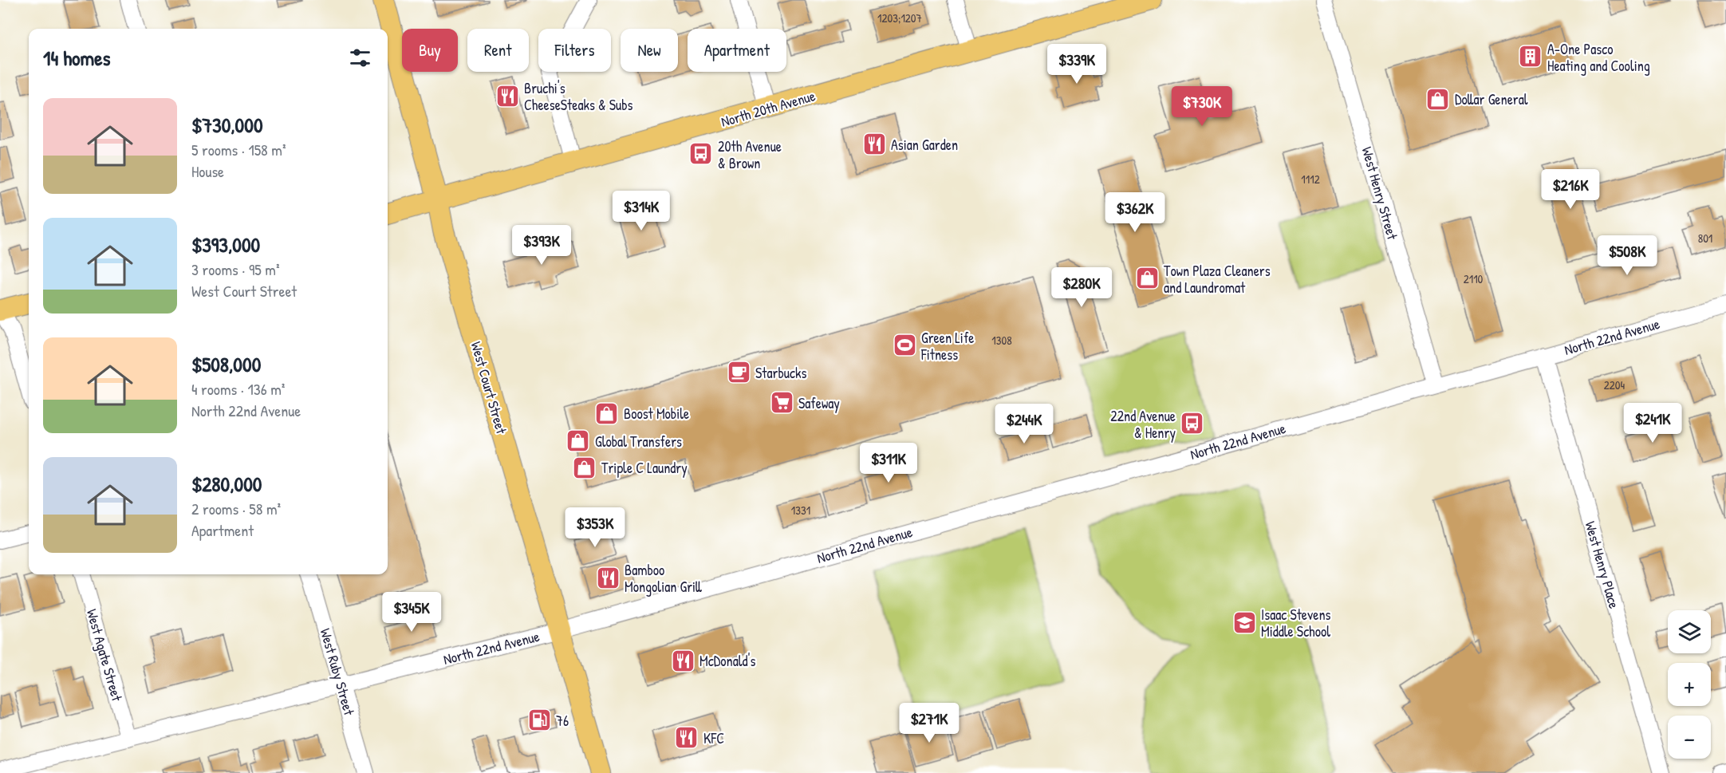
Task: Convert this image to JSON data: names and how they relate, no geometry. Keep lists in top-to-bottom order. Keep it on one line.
{"streets":{"main road":["North 20th Avenue","West Court Street"],"street":["West Henry Street","North 22nd Avenue","West Henry Place","West Agate Street","West Ruby Street"]},"crossings":[["North 20th Avenue","West Court Street"],["West Henry Street","North 22nd Avenue"],["North 22nd Avenue","West Court Street"],["North 22nd Avenue","West Henry Place"],["North 22nd Avenue","West Agate Street"],["North 22nd Avenue","West Ruby Street"]],"places":{"building":["A-One Pasco Heating and Cooling"],"restaurant":["Bruchi's CheeseSteaks & Subs","Asian Garden","Bamboo Mongolian Grill","McDonald's","KFC"],"shop":["Dollar General","Town Plaza Cleaners and Laundromat","Boost Mobile","Global Transfers","Triple C Laundry"],"bus stop":["20th Avenue & Brown","22nd Avenue & Henry"],"sports":["Green Life Fitness"],"cafe":["Starbucks"],"supermarket":["Safeway"],"school or university":["Isaac Stevens Middle School"],"fuel station":["76"]},"house_numbers":["1203;1207","1112","801","2110","1308","2204","1331"],"page":{"chip":["Buy","Rent","Filters","New","Apartment"],"heading":"14 homes","price":["$339K","$730K","$216K","$314K","$362K","$393K","$508K","$280K","$241K","$244K","$311K","$353K","$345K","$271K"],"list":[{"name":"$730,000","note":"5 rooms · 158 m² · House"},{"name":"$393,000","note":"3 rooms · 95 m² · West Court Street"},{"name":"$508,000","note":"4 rooms · 136 m² · North 22nd Avenue"},{"name":"$280,000","note":"2 rooms · 58 m² · Apartment"}],"map_buttons":["+","−"]}}
